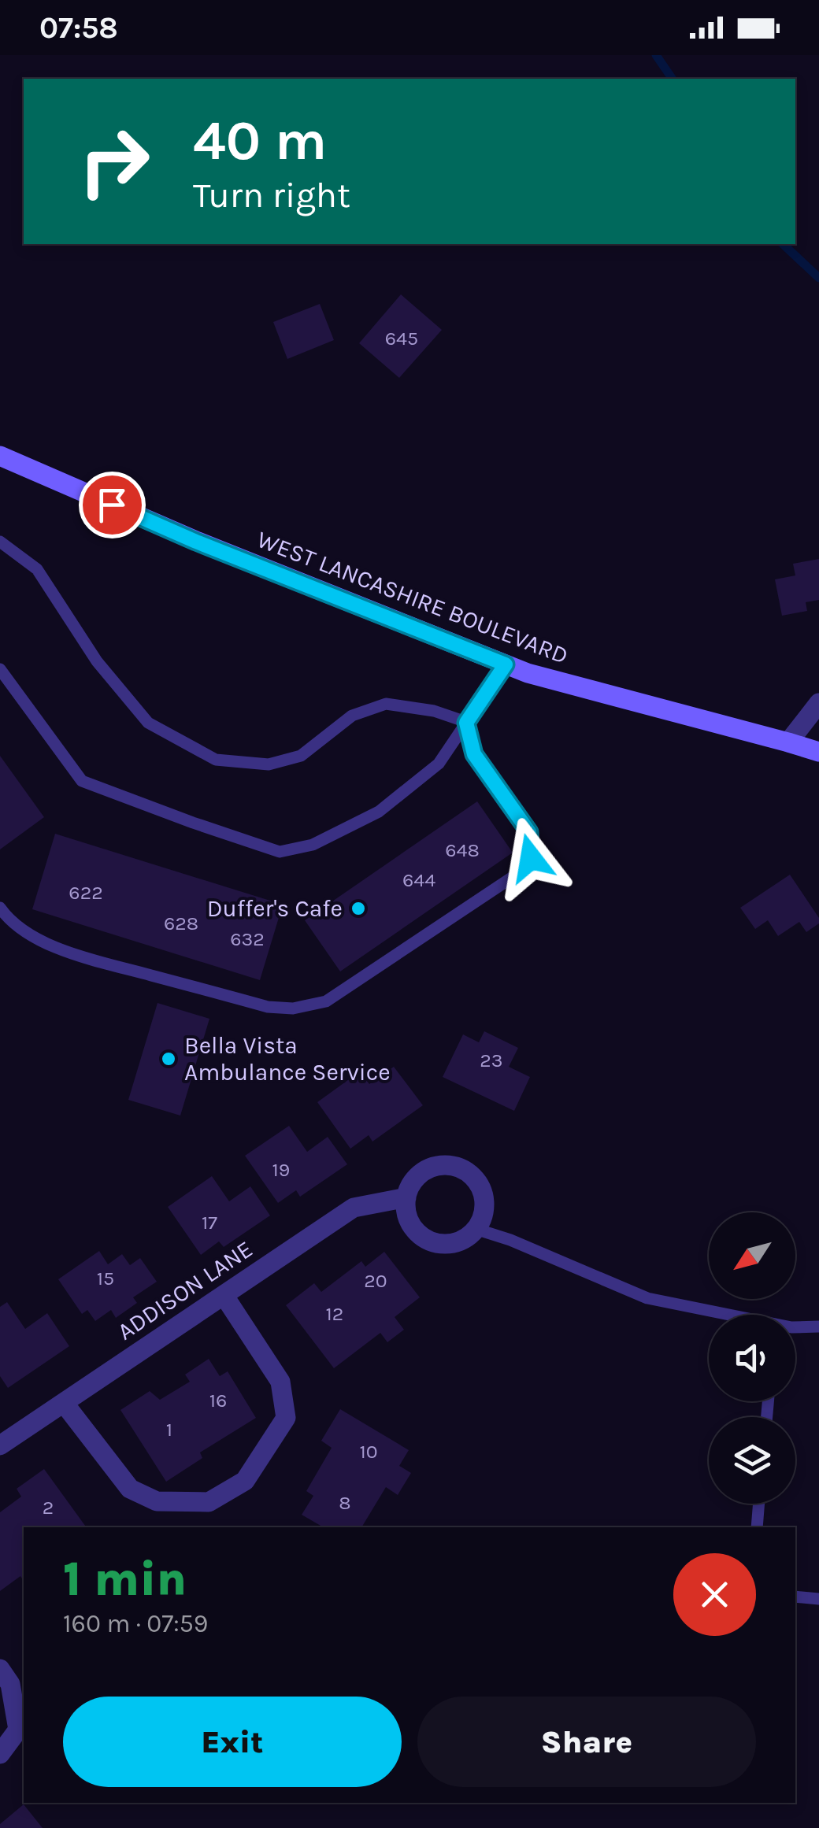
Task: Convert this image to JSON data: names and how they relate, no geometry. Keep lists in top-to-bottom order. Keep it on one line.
{"streets":{"main road":["WEST LANCASHIRE BOULEVARD"],"street":["ADDISON LANE"]},"places":["Duffer's Cafe","Bella Vista Ambulance Service"],"house_numbers":["645","648","644","622","628","632","23","19","17","15","20","12","16","1","10","8","2"],"north":"bottom left","page":{"status":"07:58","turn":["40 m","Turn right"],"heading":["1 min","160 m · 07:59"],"buttons":["Exit","Share"]}}
